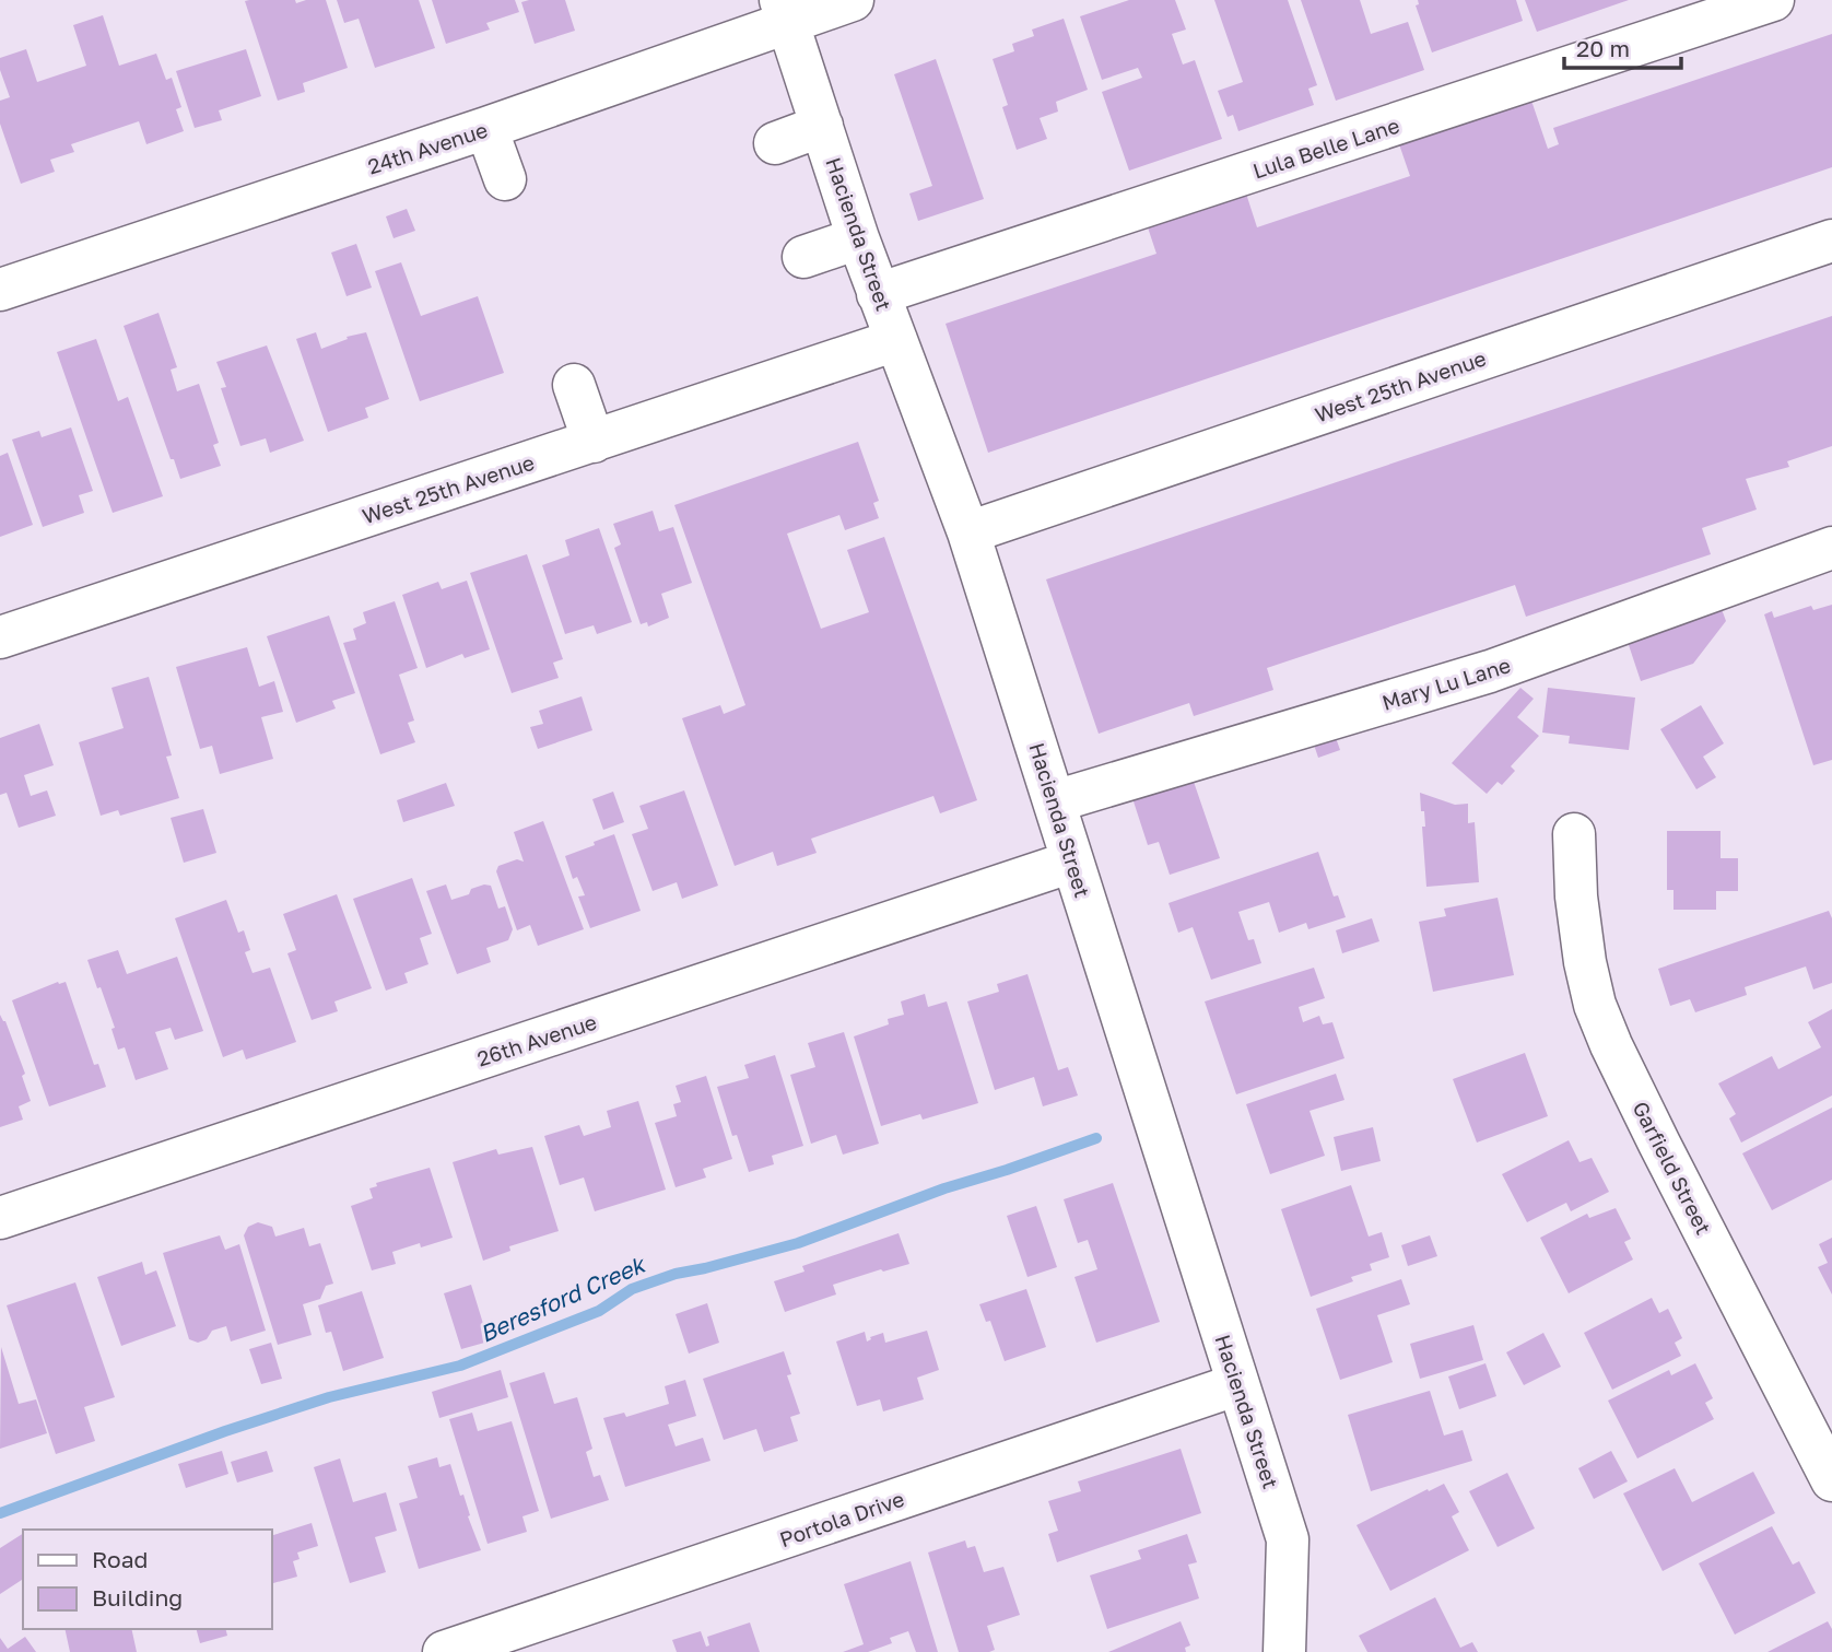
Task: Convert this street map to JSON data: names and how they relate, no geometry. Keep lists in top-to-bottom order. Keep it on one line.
{"streets":{"street":["24th Avenue","Lula Belle Lane","Hacienda Street","West 25th Avenue","Mary Lu Lane","26th Avenue","Garfield Street","Portola Drive"]},"crossings":[["24th Avenue","Hacienda Street"],["Lula Belle Lane","Hacienda Street"],["Hacienda Street","West 25th Avenue"],["Hacienda Street","Mary Lu Lane"],["Hacienda Street","26th Avenue"],["Hacienda Street","Portola Drive"]],"water":["Beresford Creek"],"legend":["Road","Building"],"scale_bar":"20 m"}
